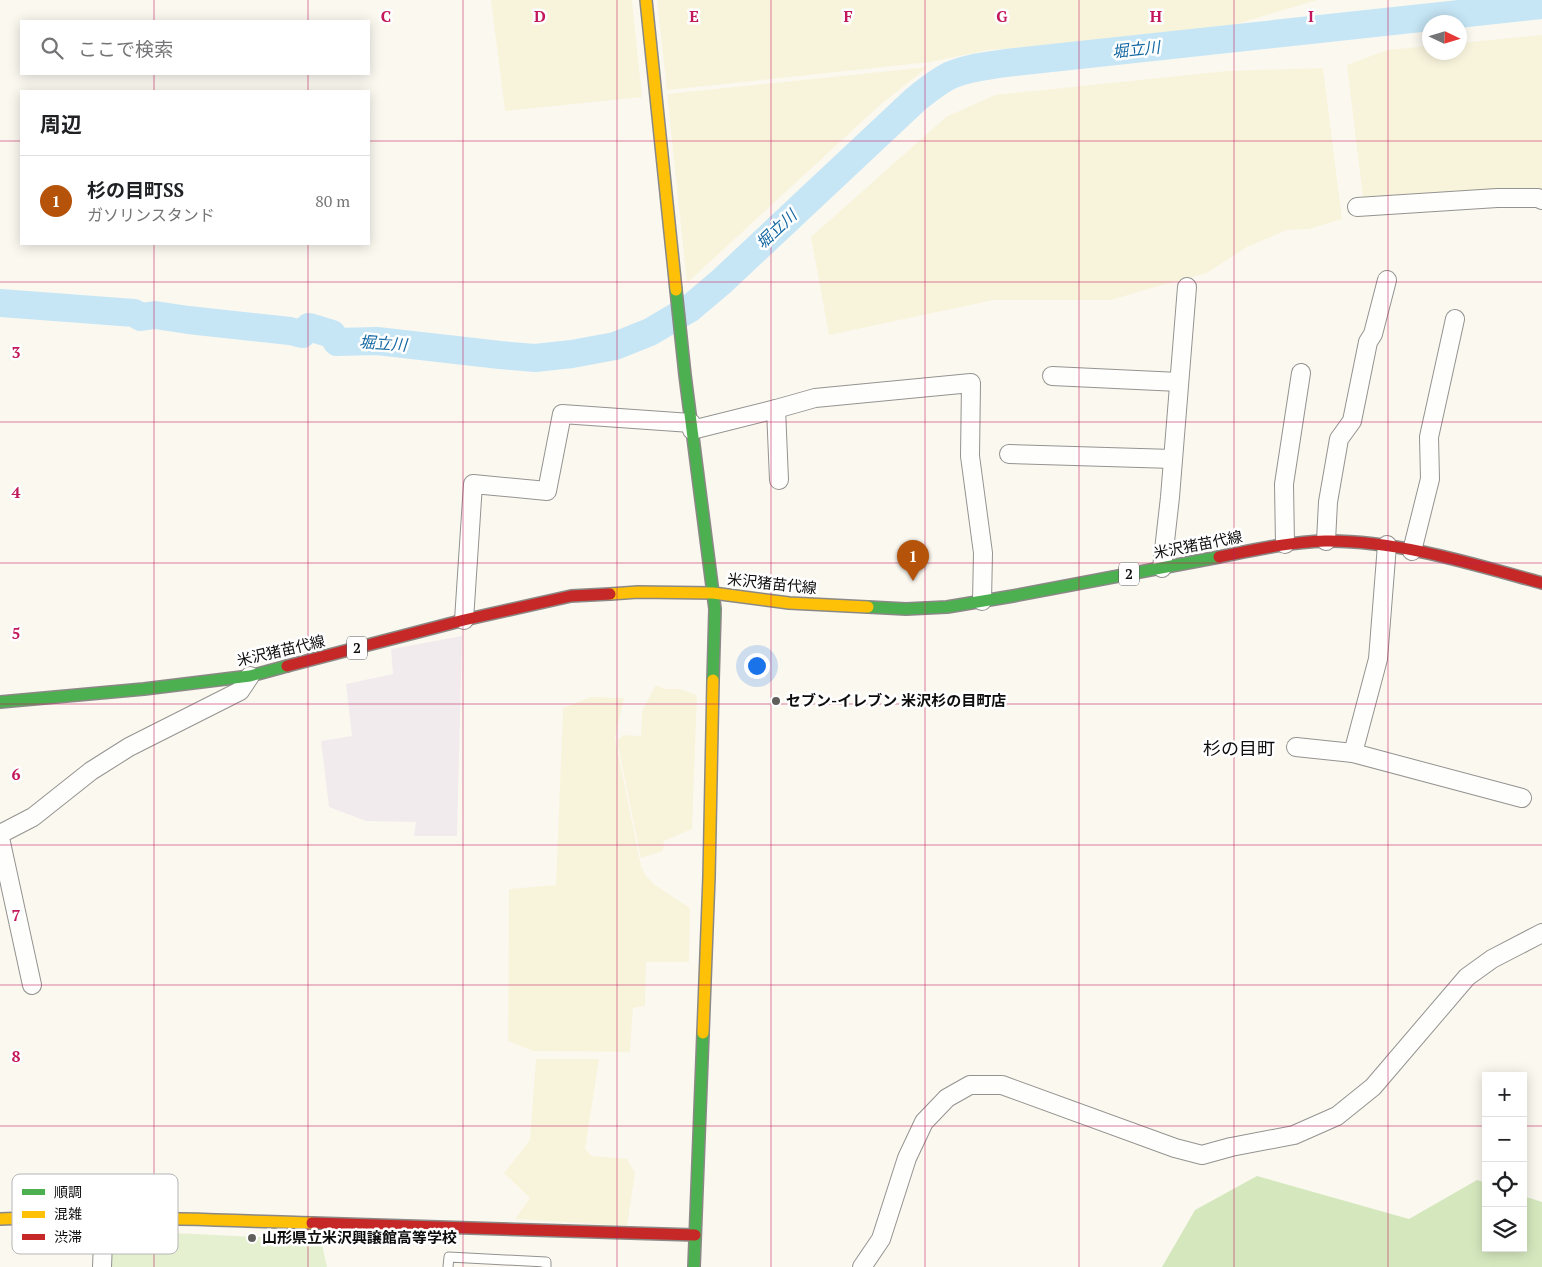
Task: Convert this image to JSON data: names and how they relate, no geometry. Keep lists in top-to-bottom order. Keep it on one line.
{"streets":{"street":["米沢猪苗代線","2"]},"districts":["杉の目町"],"water":["堀立川"],"places":["セブン-イレブン 米沢杉の目町店","山形県立米沢興譲館高等学校"],"legend":["順調","混雑","渋滞"],"north":"right","page":{"search":"ここで検索","heading":"周辺","list":[{"mark":"1","name":"杉の目町SS","note":"ガソリンスタンド","value":"80 m"}],"pins":"1","map_buttons":["+","−"]},"grid":{"columns":["C","D","E","F","G","H","I"],"rows":["3","4","5","6","7","8"]}}
